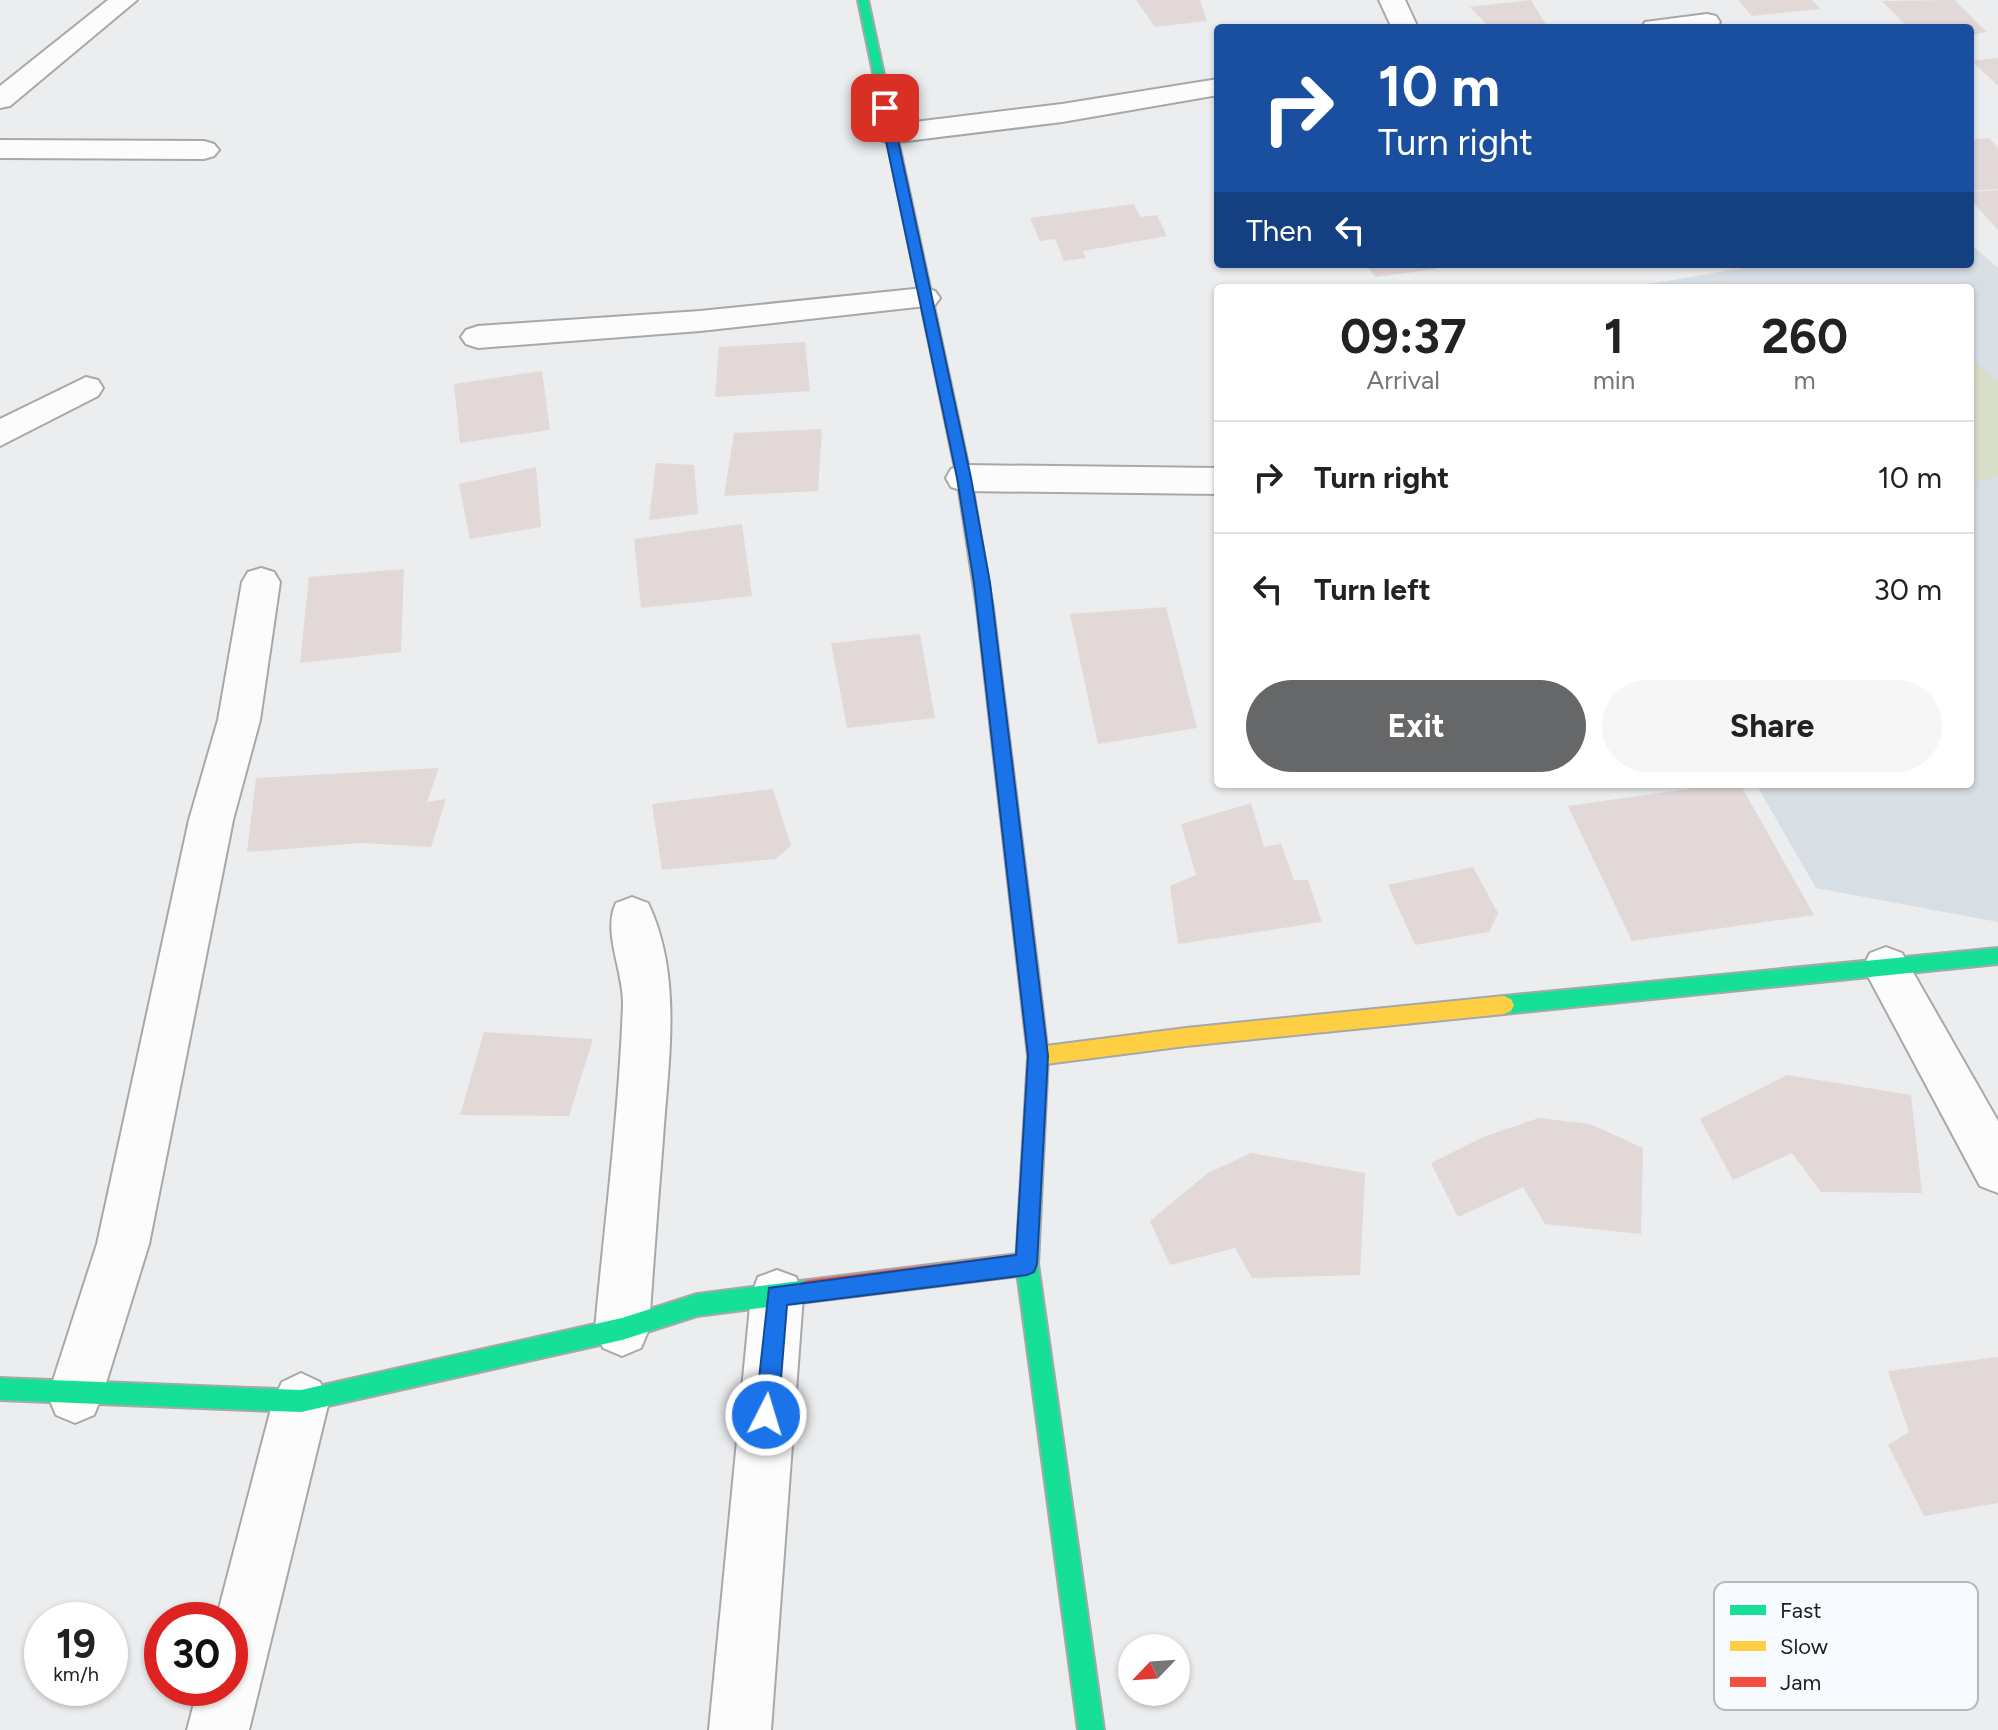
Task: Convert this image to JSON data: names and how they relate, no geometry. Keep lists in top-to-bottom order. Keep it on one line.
{"legend":["Fast","Slow","Jam"],"north":"bottom left","page":{"turn":["10 m","Turn right"],"then":"Then","eta":["09:37","Arrival","1","min","260","m"],"list":[{"name":"Turn right","value":"10 m"},{"name":"Turn left","value":"30 m"}],"buttons":["Exit","Share"],"speed":"19 km/h","limit":"30"}}
